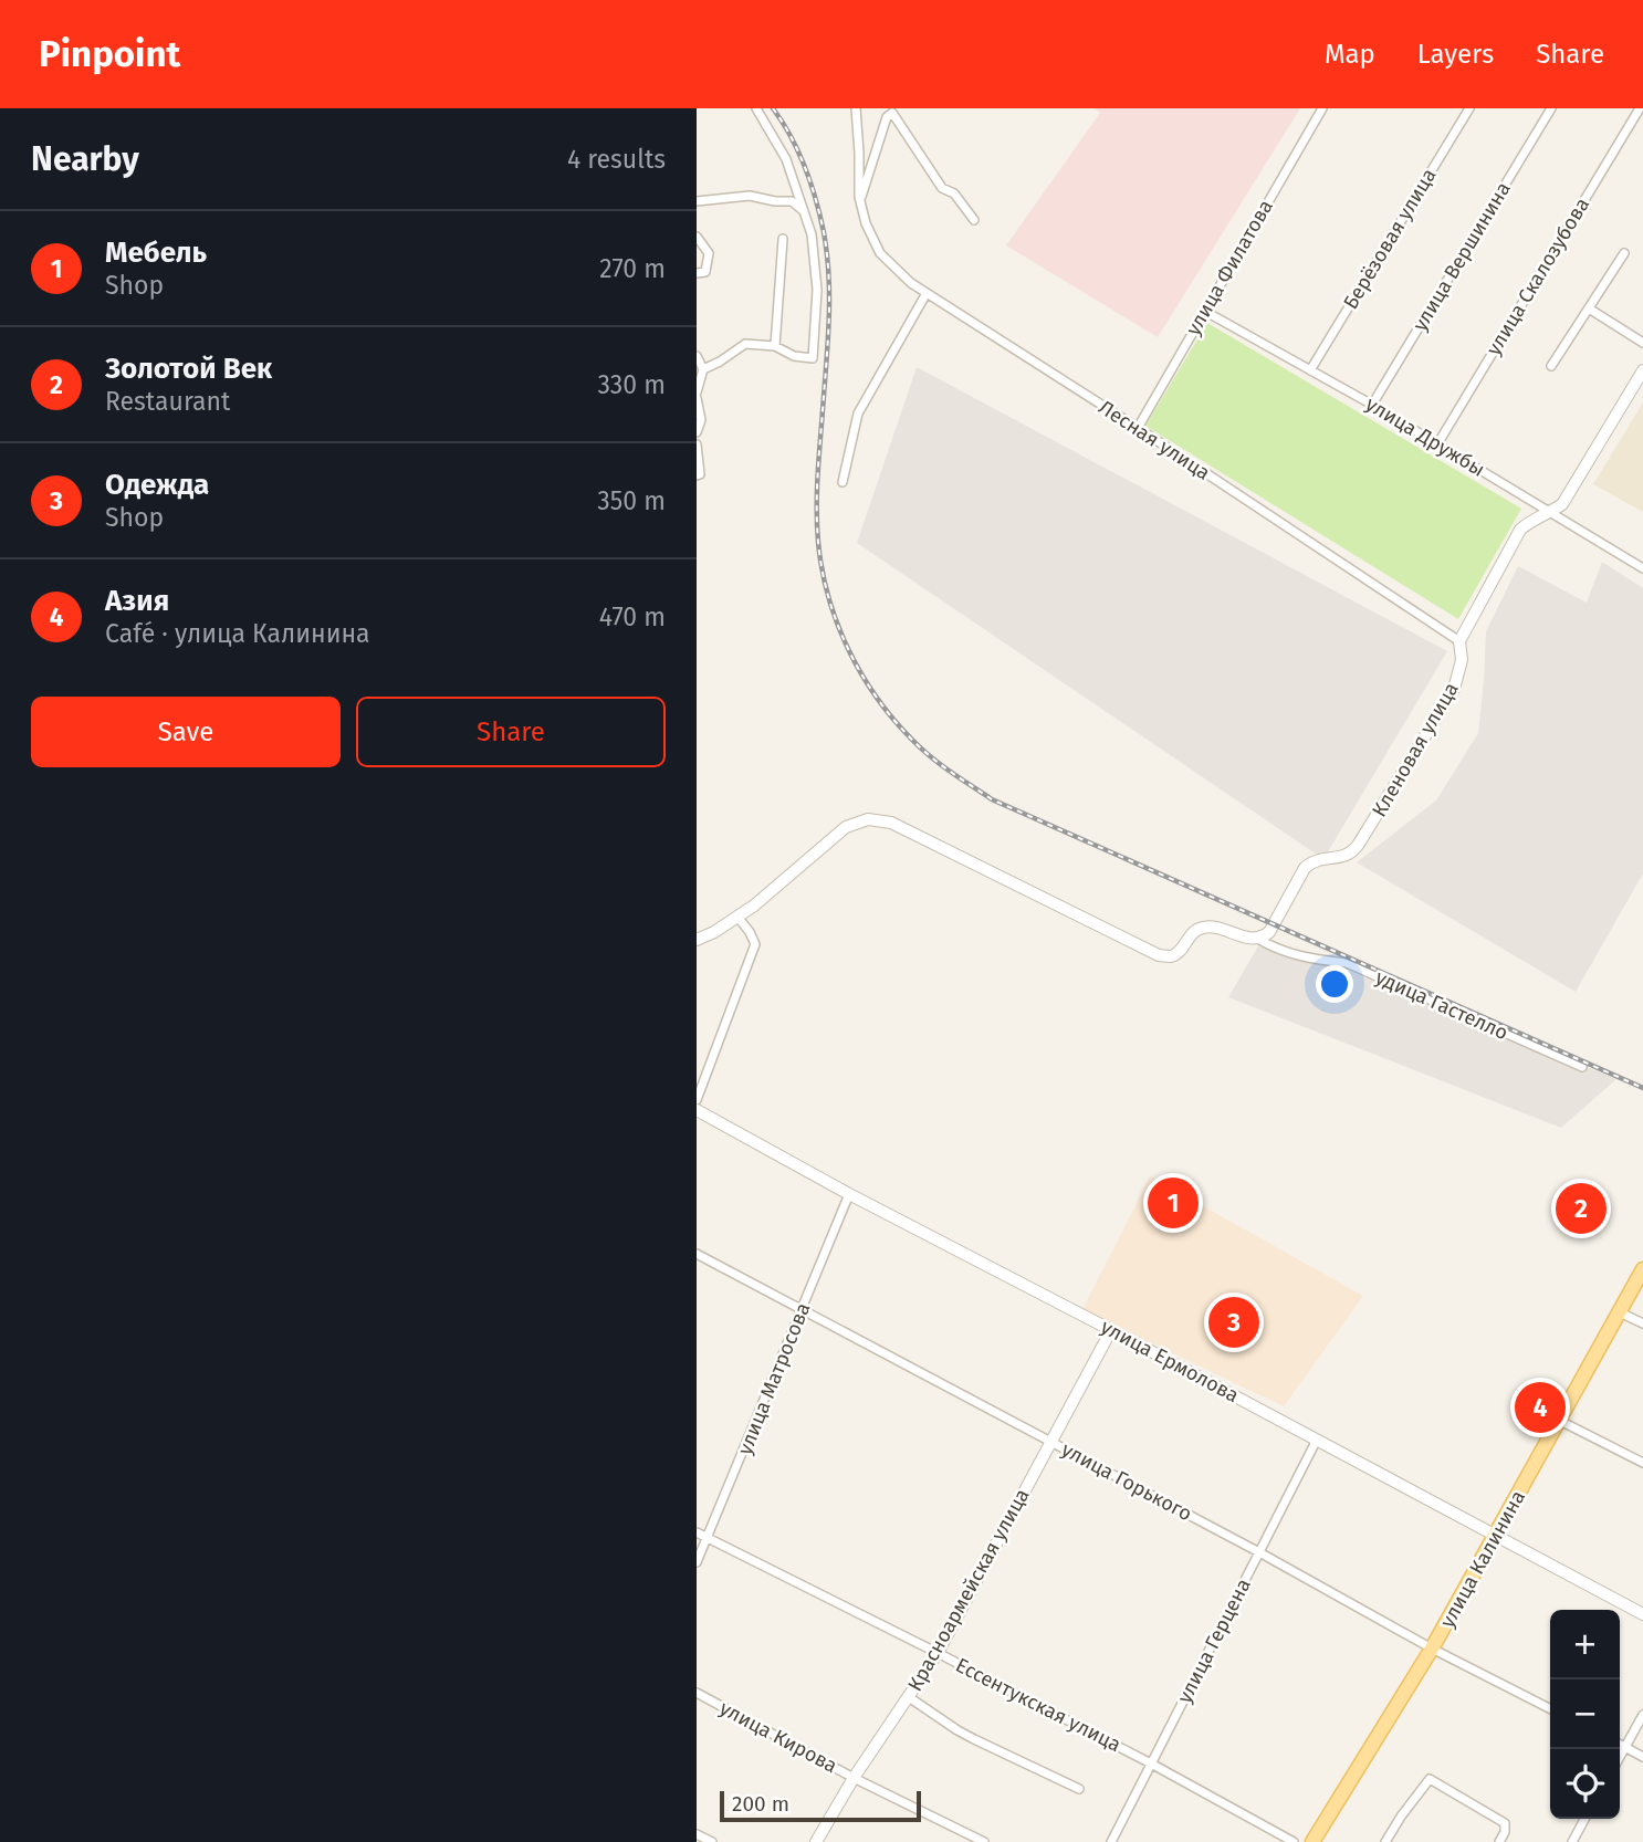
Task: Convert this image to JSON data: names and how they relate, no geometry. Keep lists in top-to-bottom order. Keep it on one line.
{"streets":{"main road":["улица Калинина"],"street":["Берёзовая улица","улица Вершинина","улица Филатова","улица Скалозубова","улица Дружбы","Лесная улица","Кленовая улица","удица Гастелло","улица Ермолова","улица Матросова","улица Горького","Красноармейская улица","улица Герцена","Ессентукская улица","улица Кирова"]},"crossings":[["Берёзовая улица","улица Дружбы"],["улица Вершинина","улица Дружбы"],["улица Филатова","улица Дружбы"],["улица Филатова","Лесная улица"],["улица Скалозубова","улица Дружбы"],["улица Дружбы","Кленовая улица"],["Лесная улица","Кленовая улица"],["Кленовая улица","удица Гастелло"],["улица Ермолова","улица Матросова"],["улица Ермолова","улица Калинина"],["улица Ермолова","Красноармейская улица"],["улица Ермолова","улица Герцена"],["улица Матросова","улица Горького"],["улица Матросова","Ессентукская улица"],["улица Горького","улица Калинина"],["улица Горького","Красноармейская улица"],["улица Горького","улица Герцена"],["Красноармейская улица","Ессентукская улица"],["Красноармейская улица","улица Кирова"],["улица Герцена","Ессентукская улица"]],"scale_bar":"200 m","page":{"header":"Pinpoint","nav":["Map","Layers","Share"],"heading":["Nearby","4 results"],"list":[{"mark":"1","name":"Мебель","note":"Shop","value":"270 m"},{"mark":"2","name":"Золотой Век","note":"Restaurant","value":"330 m"},{"mark":"3","name":"Одежда","note":"Shop","value":"350 m"},{"mark":"4","name":"Азия","note":"Café · улица Калинина","value":"470 m"}],"buttons":["Save","Share"],"pins":["1","2","3","4"],"map_buttons":["+","−"],"scale":"200 m"}}
